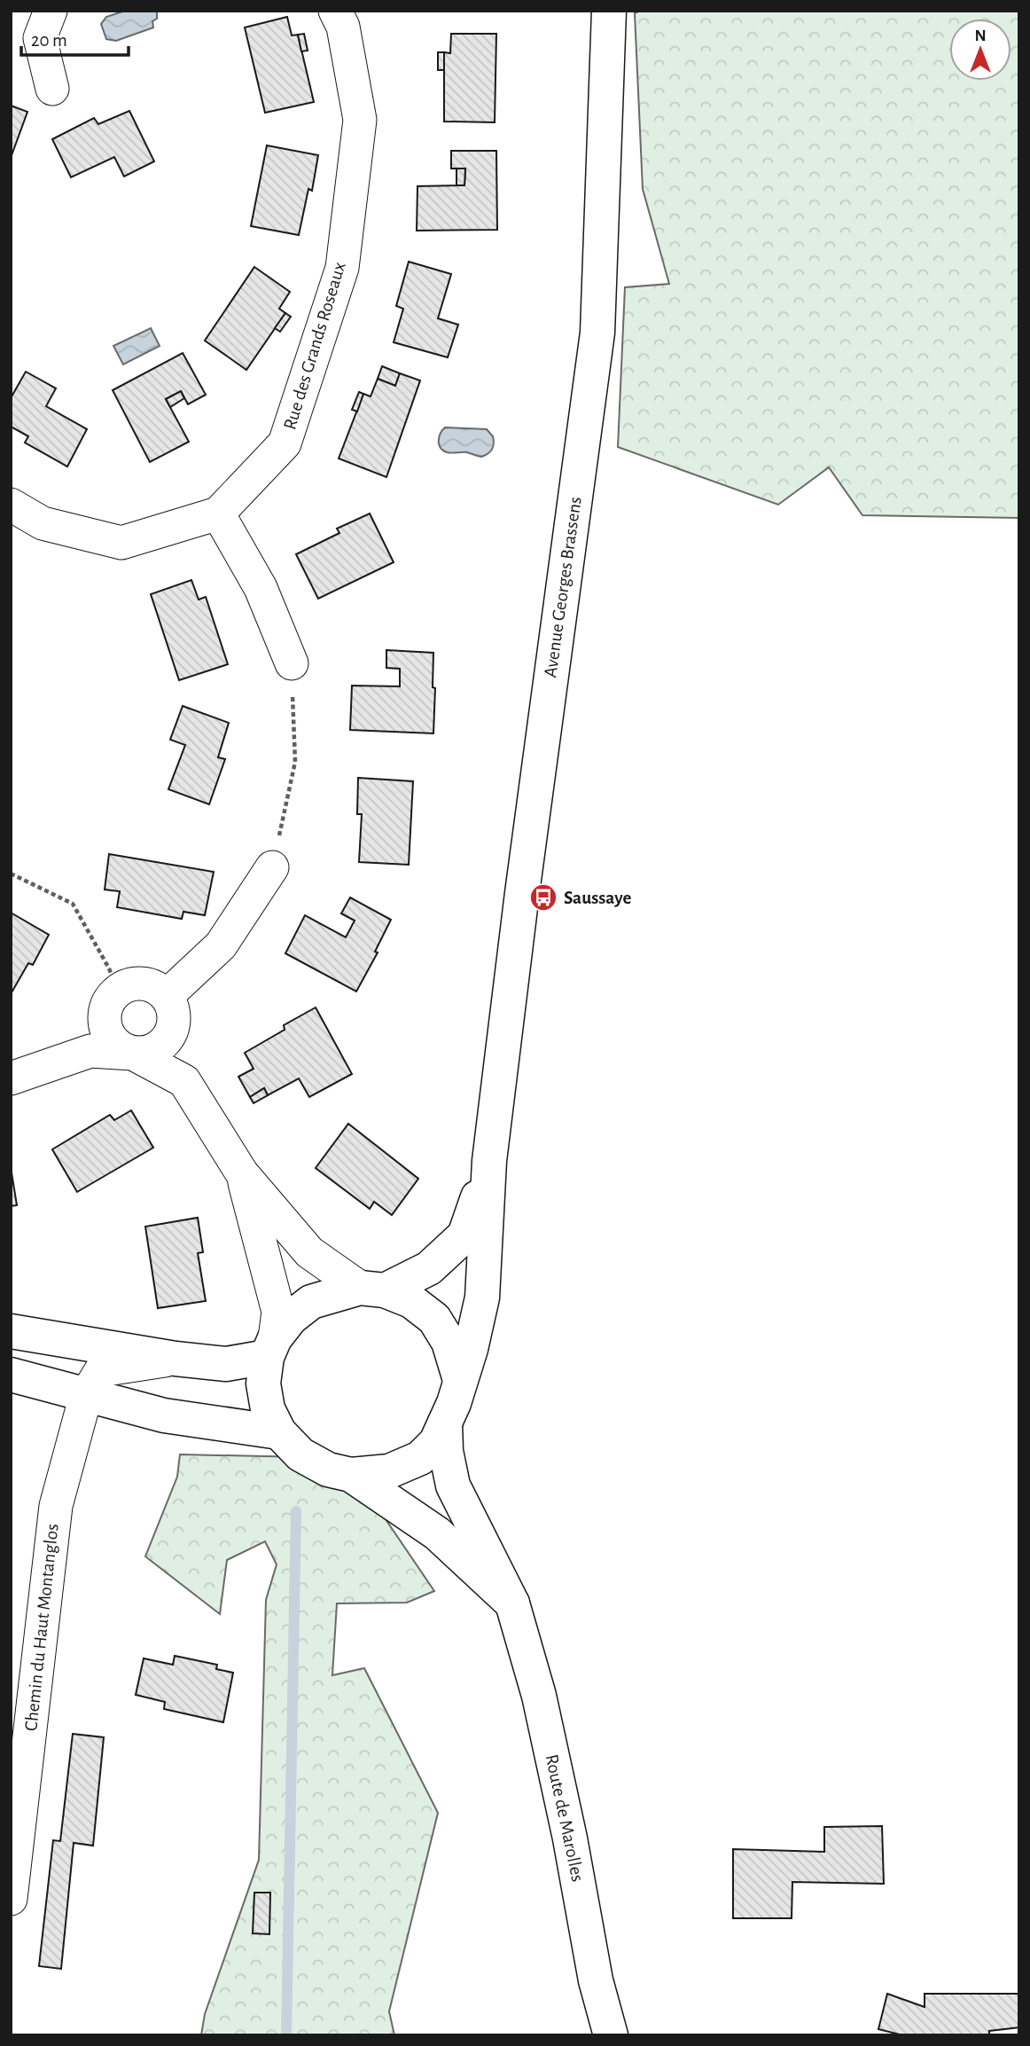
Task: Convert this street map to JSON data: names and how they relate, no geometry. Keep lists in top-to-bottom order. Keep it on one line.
{"streets":{"street":["Rue des Grands Roseaux","Avenue Georges Brassens","Chemin du Haut Montanglos","Route de Marolles"]},"crossings":[["Avenue Georges Brassens","Route de Marolles"]],"places":{"bus stop":["Saussaye"]},"scale_bar":"20 m","north":"top"}
